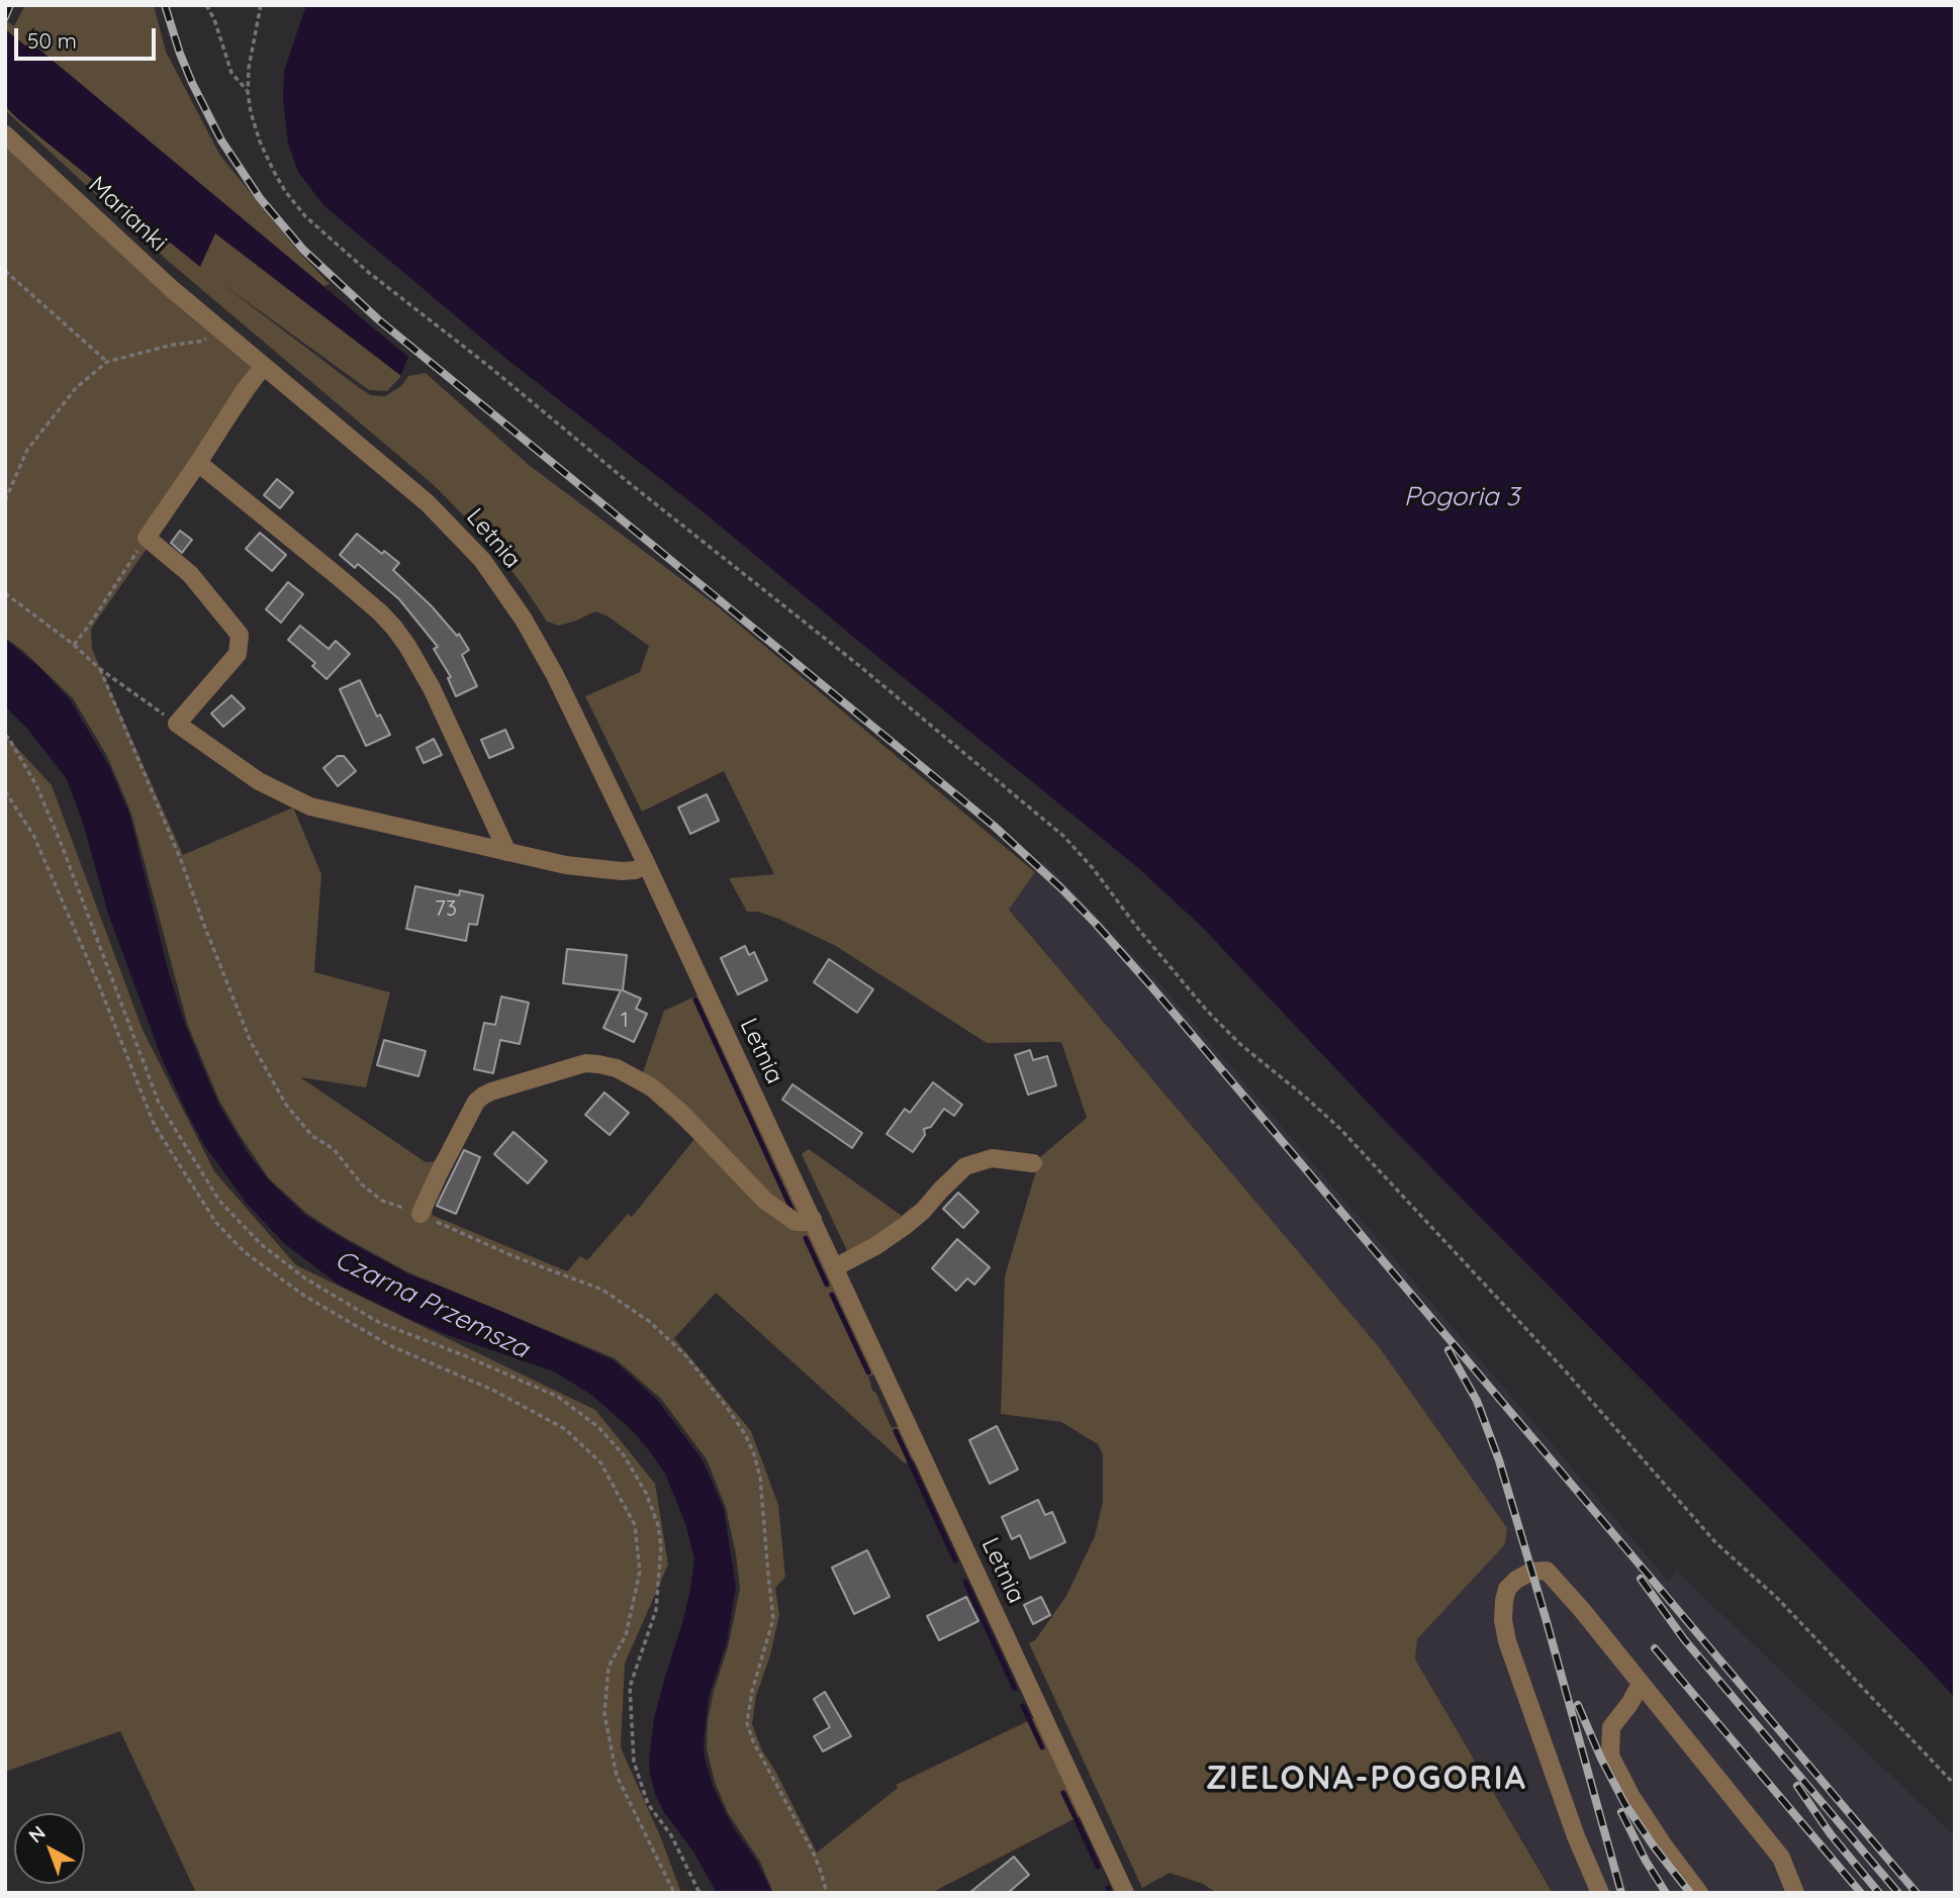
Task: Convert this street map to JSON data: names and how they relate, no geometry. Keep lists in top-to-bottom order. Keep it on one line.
{"streets":{"street":["Marianki","Letnia"]},"crossings":[["Marianki","Letnia"]],"districts":["ZIELONA-POGORIA"],"water":["Pogoria 3","Czarna Przemsza"],"house_numbers":["73","1"],"scale_bar":"50 m","north":"top left"}
